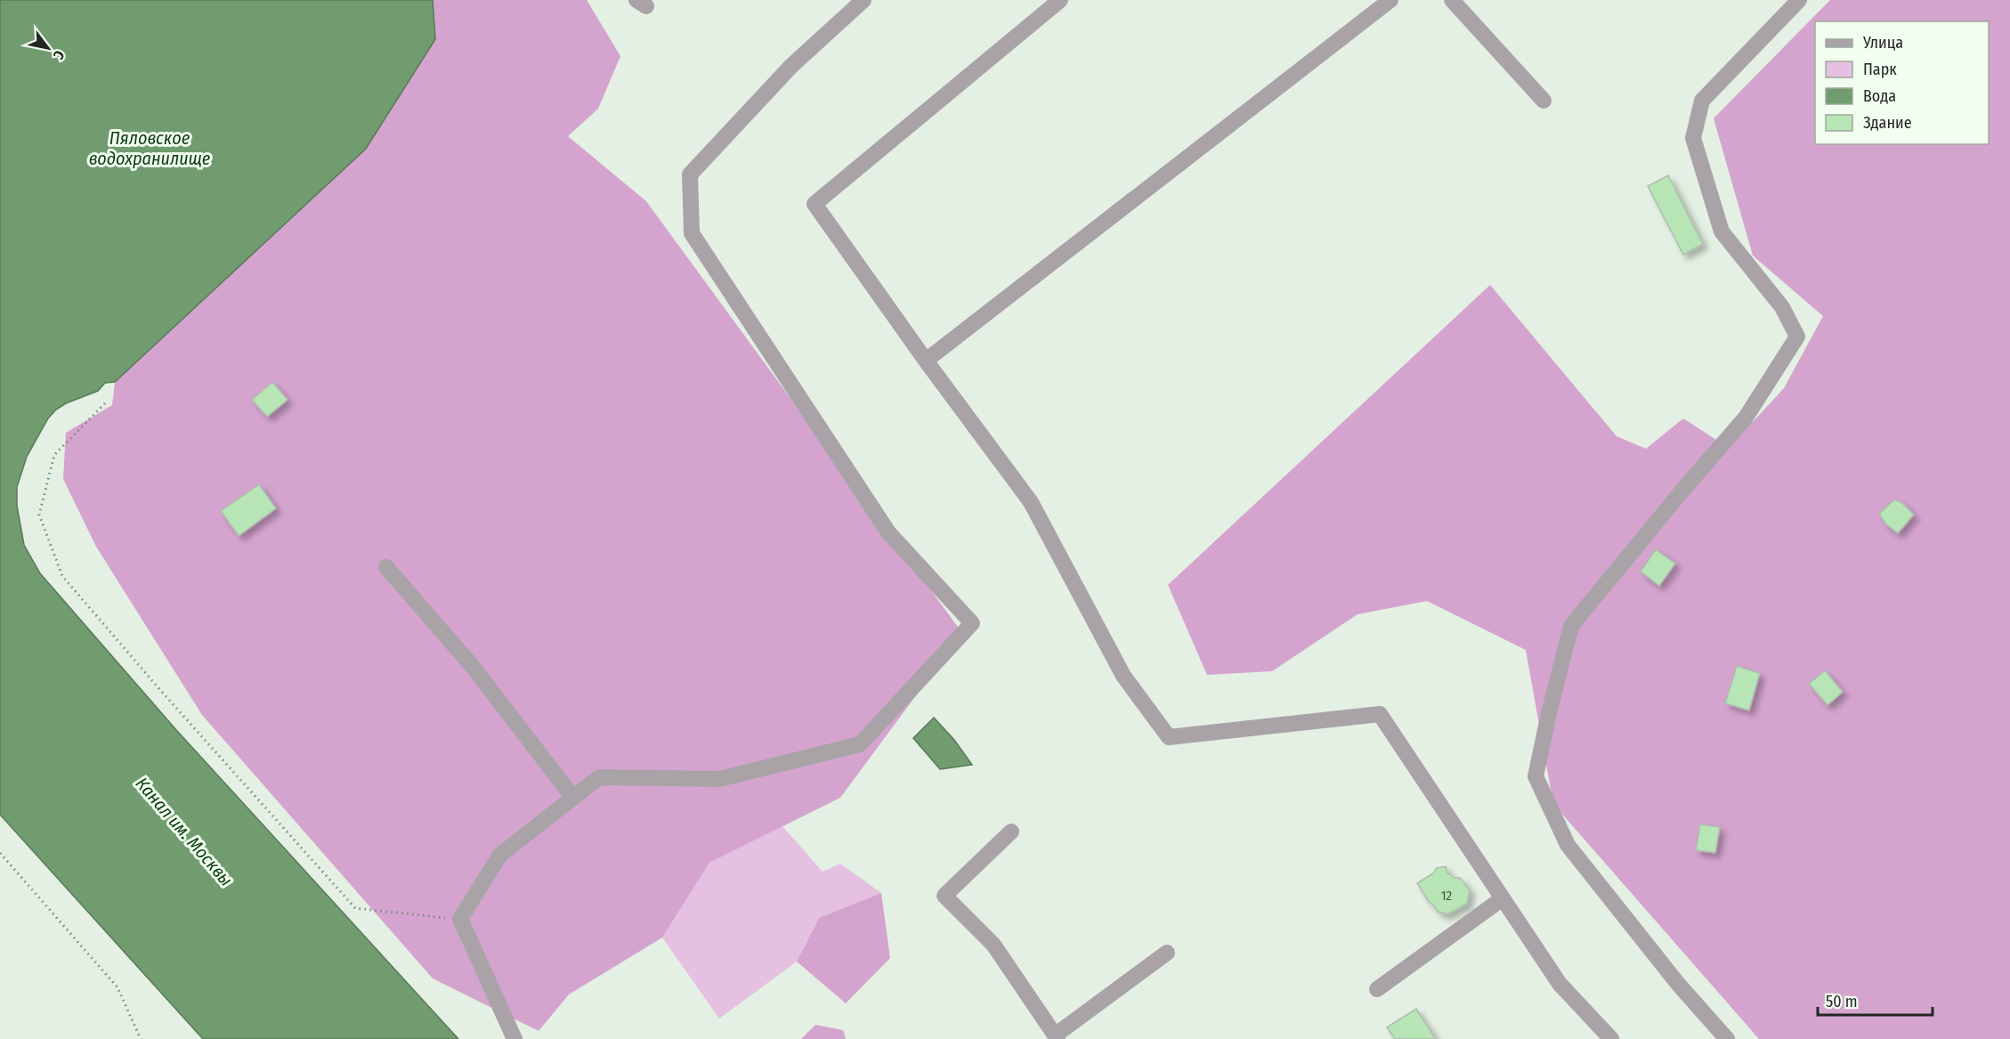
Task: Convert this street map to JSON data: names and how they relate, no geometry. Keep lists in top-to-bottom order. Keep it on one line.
{"water":["Пяловское водохранилище","Канал им. Москвы"],"house_numbers":["12"],"legend":["Улица","Парк","Вода","Здание"],"scale_bar":"50 m","north":"bottom right"}
